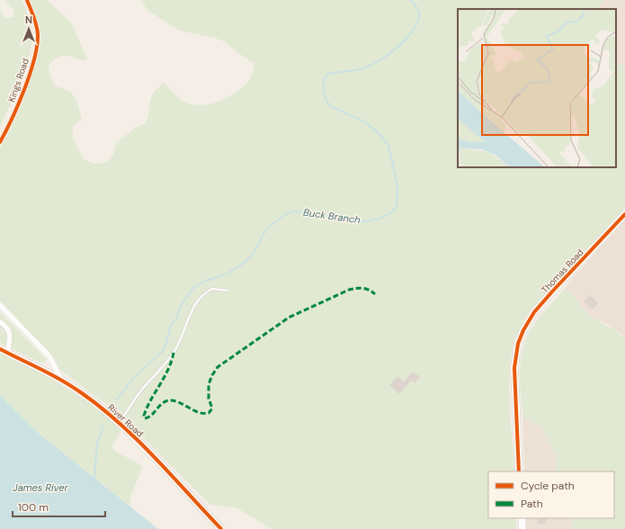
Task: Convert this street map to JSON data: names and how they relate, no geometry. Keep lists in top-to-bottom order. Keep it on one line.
{"streets":{"street":["Kings Road","Thomas Road","River Road"]},"water":["Buck Branch","James River"],"legend":["Cycle path","Path"],"scale_bar":"100 m","north":"top"}
